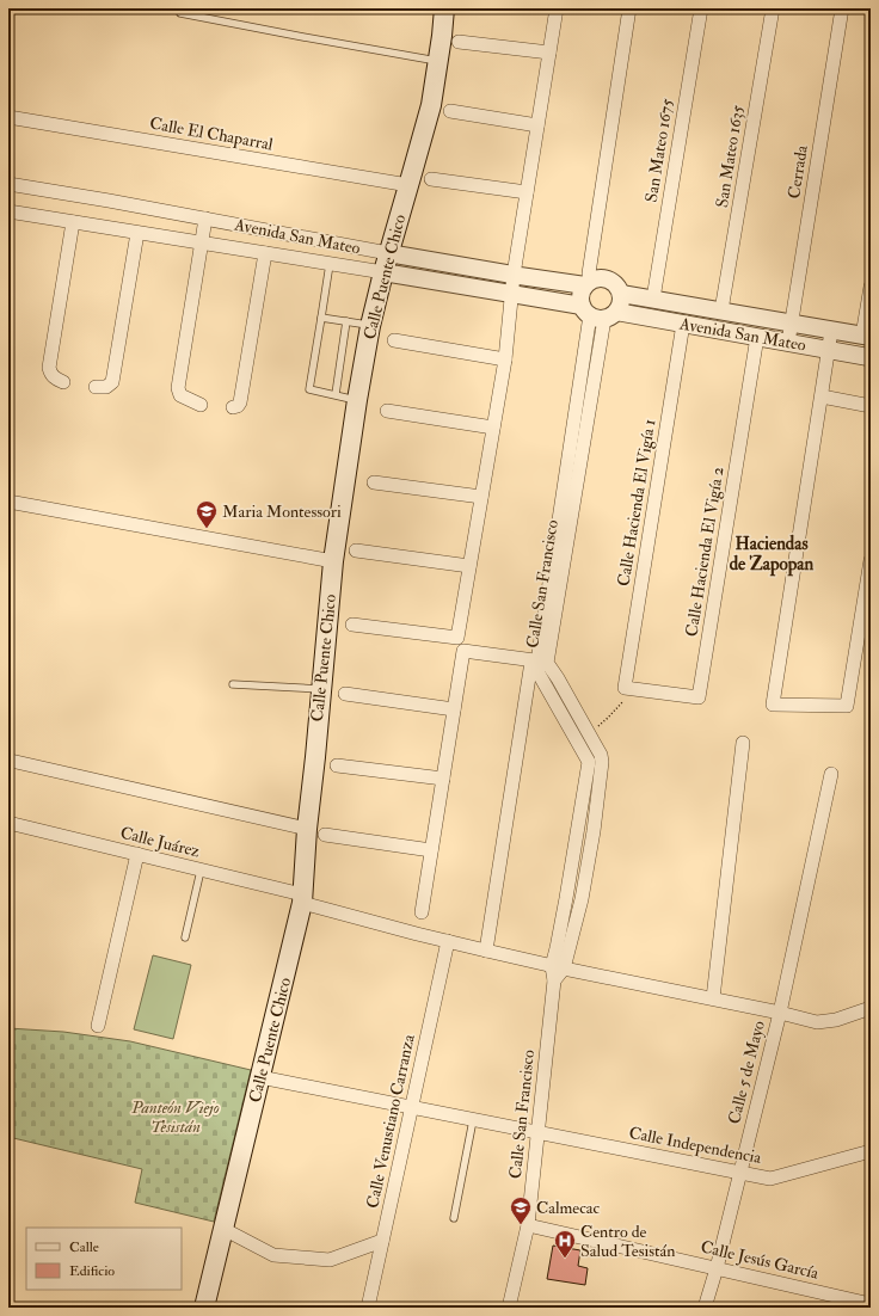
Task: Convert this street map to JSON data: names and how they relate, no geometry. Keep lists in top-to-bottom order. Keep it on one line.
{"streets":{"main road":["Calle Puente Chico"],"street":["Calle El Chaparral","San Mateo 1675","San Mateo 1635","Cerrada","Avenida San Mateo","Calle Hacienda El Vigía 1","Calle Hacienda El Vigía 2","Calle San Francisco","Calle Juárez","Calle 5 de Mayo","Calle Venustiano Carranza","Calle Independencia","Calle Jesús García"]},"crossings":[["Calle El Chaparral","Calle Puente Chico"],["San Mateo 1675","Avenida San Mateo"],["San Mateo 1635","Avenida San Mateo"],["Cerrada","Avenida San Mateo"],["Avenida San Mateo","Calle Puente Chico"],["Avenida San Mateo","Calle Hacienda El Vigía 1"],["Avenida San Mateo","Calle Hacienda El Vigía 2"],["Avenida San Mateo","Calle San Francisco"],["Calle Puente Chico","Calle Juárez"],["Calle Puente Chico","Calle Independencia"],["Calle Hacienda El Vigía 1","Calle Hacienda El Vigía 2"],["Calle San Francisco","Calle Juárez"],["Calle San Francisco","Calle Independencia"],["Calle San Francisco","Calle Jesús García"],["Calle Juárez","Calle 5 de Mayo"],["Calle Juárez","Calle Venustiano Carranza"],["Calle 5 de Mayo","Calle Independencia"],["Calle 5 de Mayo","Calle Jesús García"],["Calle Venustiano Carranza","Calle Independencia"]],"districts":["Haciendas de Zapopan"],"parks":["Panteón Viejo Tesistán"],"places":{"school or university":["Maria Montessori","Calmecac"],"hospital":["Centro de Salud Tesistán"]},"legend":["Calle","Edificio"]}
